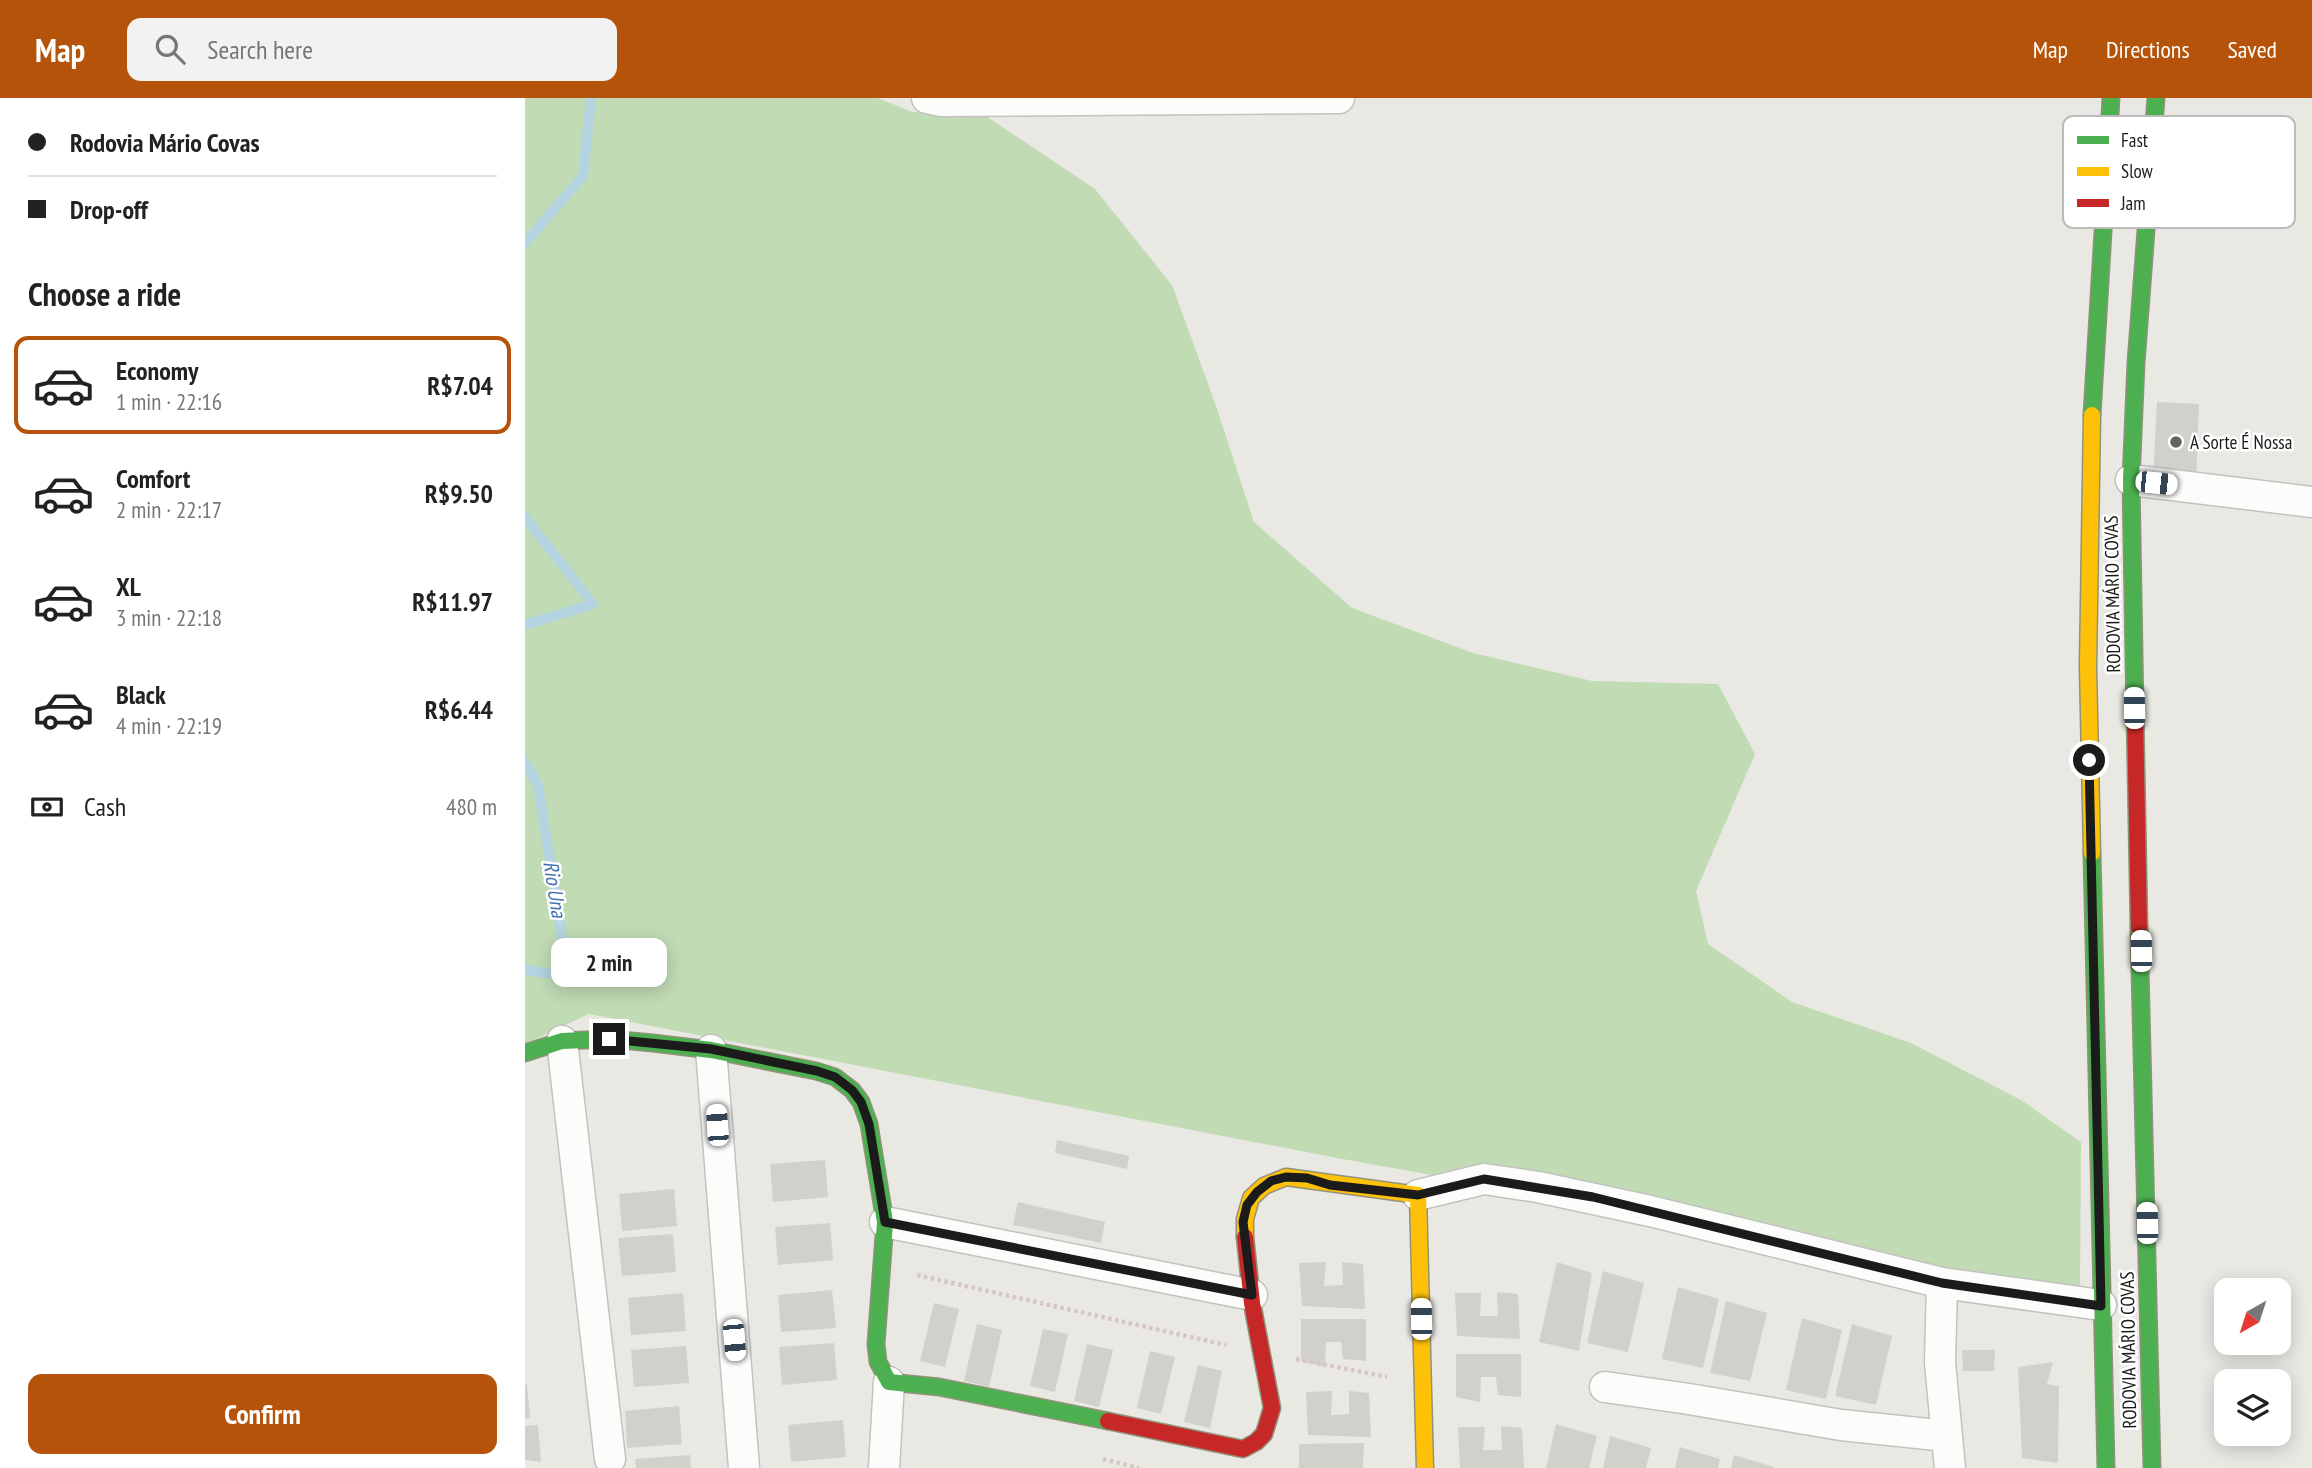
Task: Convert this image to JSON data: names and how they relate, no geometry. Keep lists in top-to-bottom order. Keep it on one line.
{"streets":{"main road":["RODOVIA MÁRIO COVAS"]},"water":["Rio Una"],"places":["A Sorte É Nossa"],"legend":["Fast","Slow","Jam"],"north":"bottom left","page":{"header":"Map","search":"Search here","nav":["Map","Directions","Saved"],"banner":["Rodovia Mário Covas","Drop-off"],"heading":"Choose a ride","list":[{"name":"Economy","note":"1 min · 22:16","value":"R$7.04"},{"name":"Comfort","note":"2 min · 22:17","value":"R$9.50"},{"name":"XL","note":"3 min · 22:18","value":"R$11.97"},{"name":"Black","note":"4 min · 22:19","value":"R$6.44"}],"pay":["Cash","480 m"],"bubble":"2 min","buttons":"Confirm"}}
